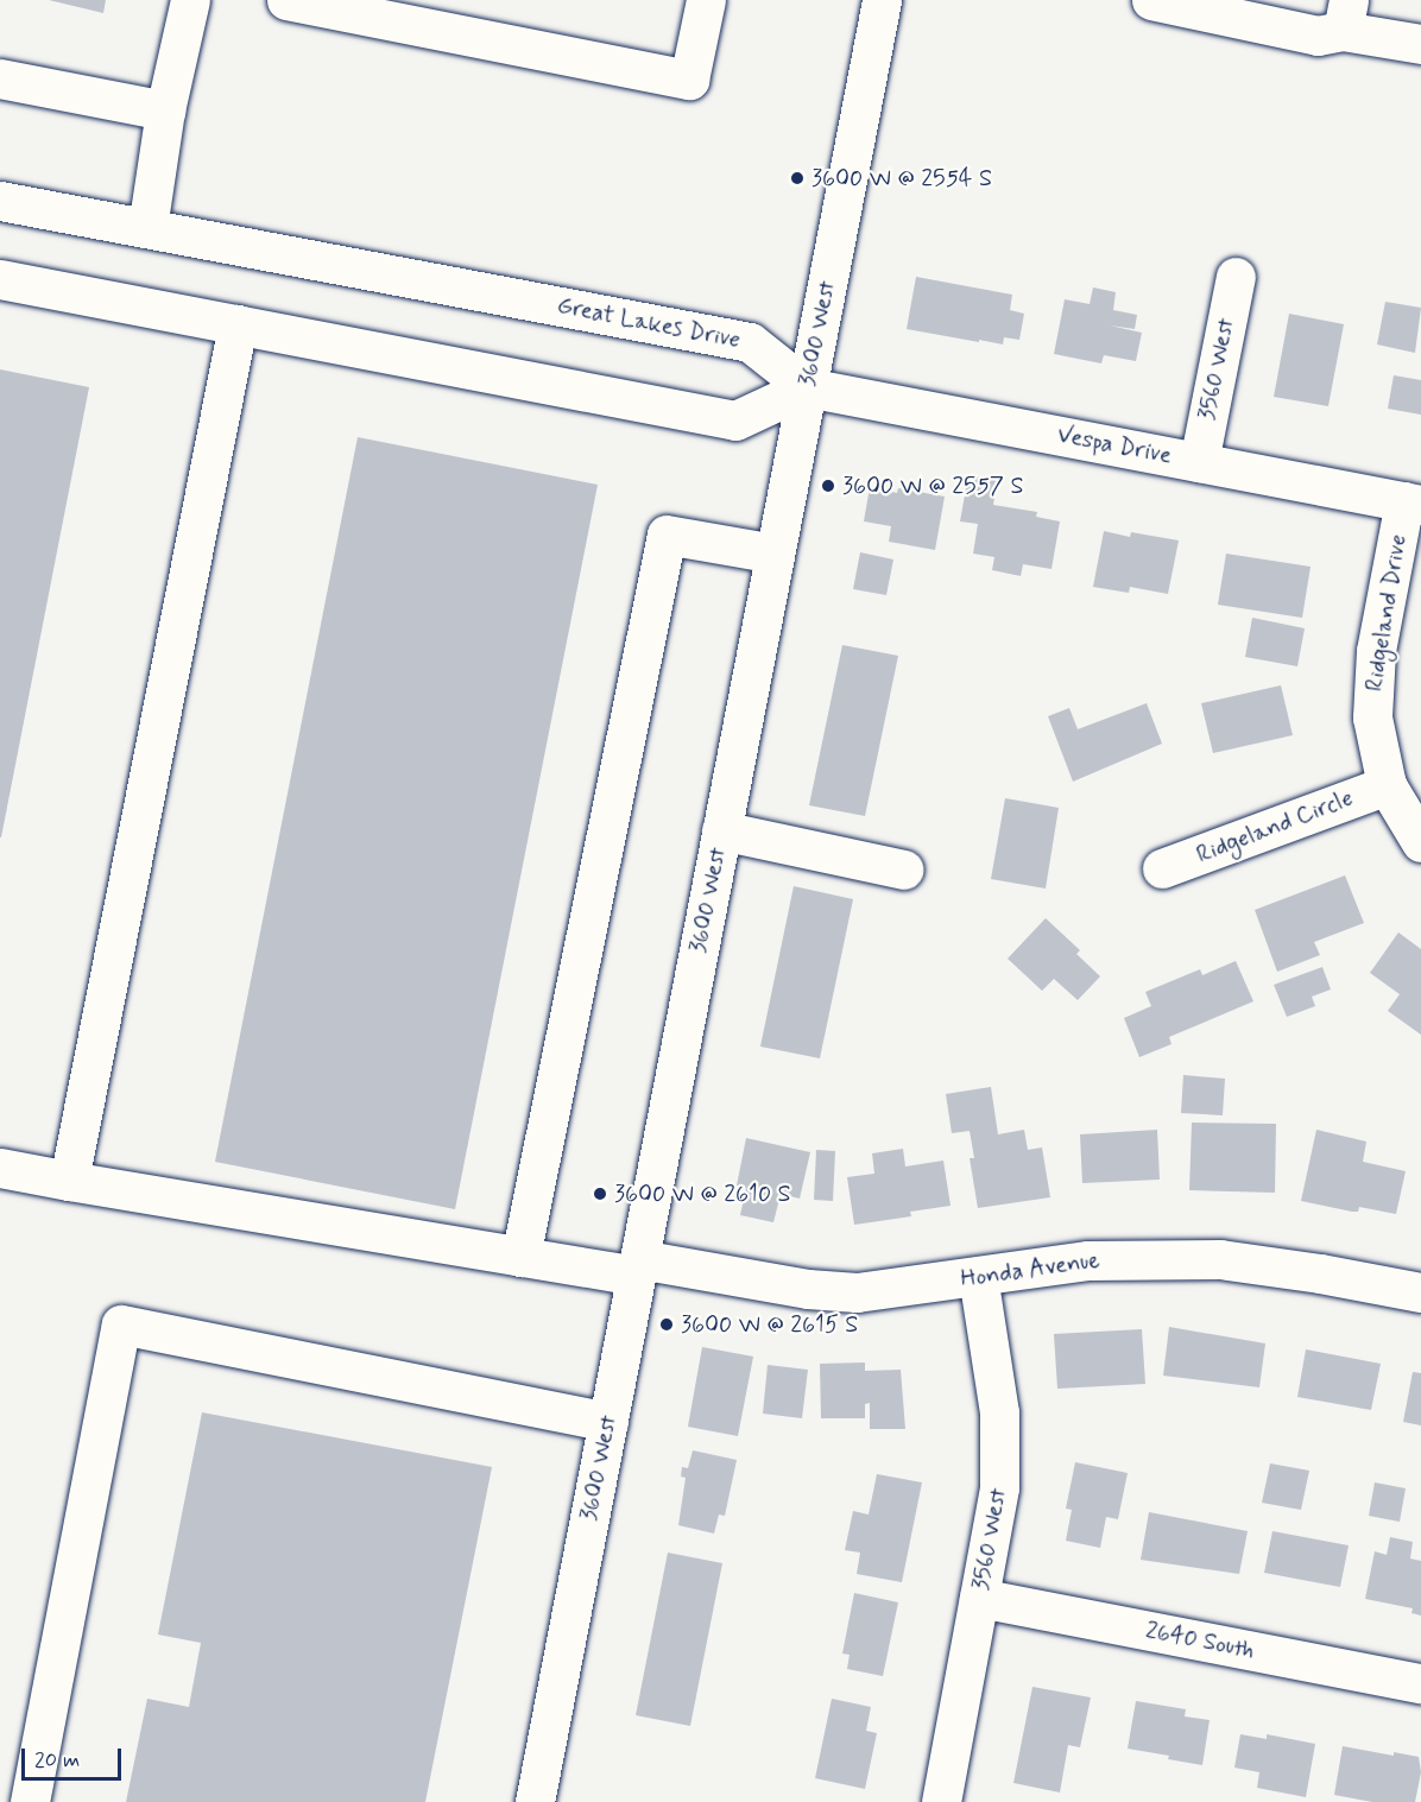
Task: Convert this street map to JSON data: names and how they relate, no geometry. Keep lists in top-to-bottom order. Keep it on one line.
{"streets":{"street":["Great Lakes Drive","3600 West","3560 West","Vespa Drive","Ridgeland Drive","Ridgeland Circle","Honda Avenue","2640 South"]},"crossings":[["Great Lakes Drive","3600 West"],["Great Lakes Drive","Vespa Drive"],["3600 West","Vespa Drive"],["3600 West","Honda Avenue"],["3560 West","Vespa Drive"],["3560 West","Honda Avenue"],["3560 West","2640 South"],["Vespa Drive","Ridgeland Drive"],["Ridgeland Drive","Ridgeland Circle"]],"places":["3600 W @ 2554 S","3600 W @ 2557 S","3600 W @ 2610 S","3600 W @ 2615 S"],"scale_bar":"20 m"}
